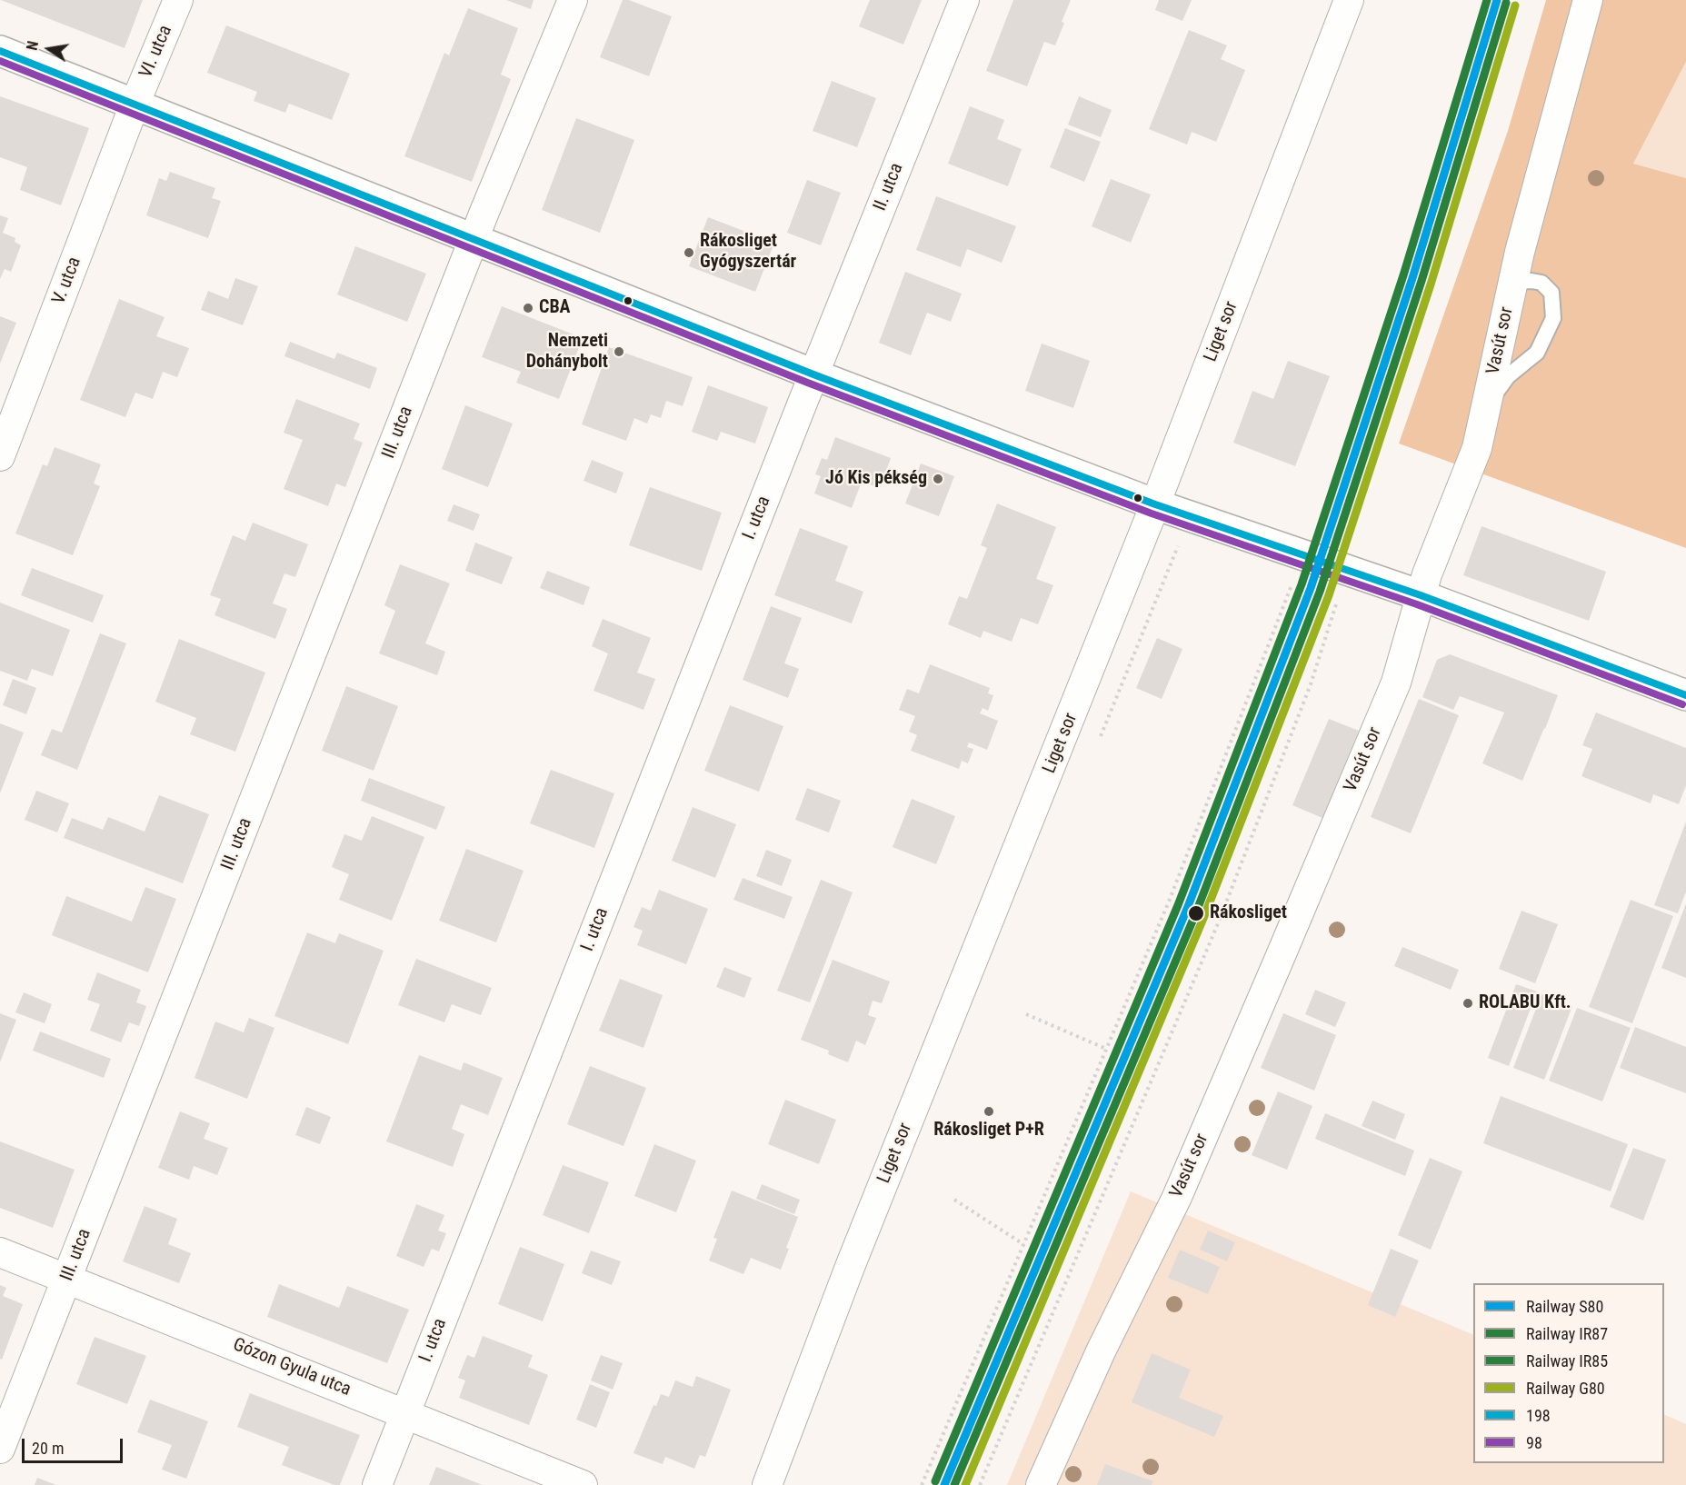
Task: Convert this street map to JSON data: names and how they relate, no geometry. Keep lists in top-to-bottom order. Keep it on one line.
{"streets":{"street":["VI. utca","II. utca","V. utca","Liget sor","Vasút sor","III. utca","I. utca","Gózon Gyula utca"]},"crossings":[["VI. utca","V. utca"],["II. utca","I. utca"],["III. utca","Gózon Gyula utca"],["I. utca","Gózon Gyula utca"]],"places":["Rákosliget Gyógyszertár","CBA","Nemzeti Dohánybolt","Jó Kis pékség","Rákosliget","ROLABU Kft.","Rákosliget P+R"],"lines":["rail line S80","rail line IR85","rail line IR87","rail line G80","transit line 198","transit line 98"],"legend":["Railway S80","Railway IR87","Railway IR85","Railway G80","198","98"],"scale_bar":"20 m","north":"left"}
